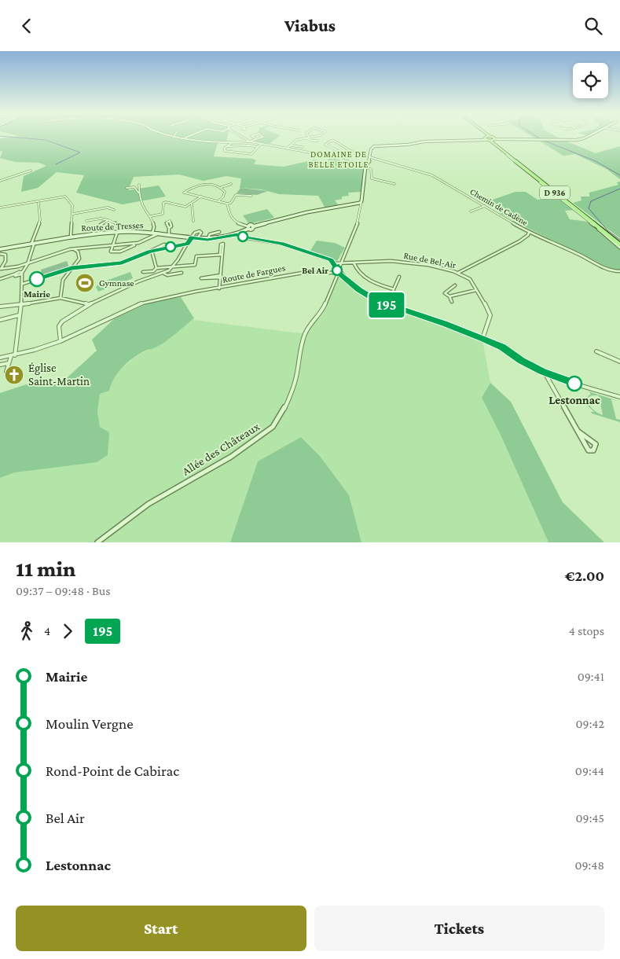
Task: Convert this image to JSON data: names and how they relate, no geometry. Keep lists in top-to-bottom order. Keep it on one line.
{"streets":{"main road":["D 936"],"street":["Chemin de Cadène","Route de Tresses","Rue de Bel-Air","Route de Fargues","Allée des Châteaux"]},"crossings":[["Route de Tresses","Rue de Bel-Air"],["Route de Fargues","Allée des Châteaux"]],"districts":["DOMAINE DE BELLE ETOILE"],"places":{"other":["Bel Air","Mairie","Lestonnac"],"sports":["Gymnase"],"church":["Église Saint-Martin"]},"lines":["bus line 195"],"page":{"header":"Viabus","on_map":"195","heading":["11 min","09:37 – 09:48 · Bus","€2.00"],"legs":["4","195","4 stops"],"list":[{"name":"Mairie","value":"09:41"},{"name":"Moulin Vergne","value":"09:42"},{"name":"Rond-Point de Cabirac","value":"09:44"},{"name":"Bel Air","value":"09:45"},{"name":"Lestonnac","value":"09:48"}],"buttons":["Start","Tickets"]}}
